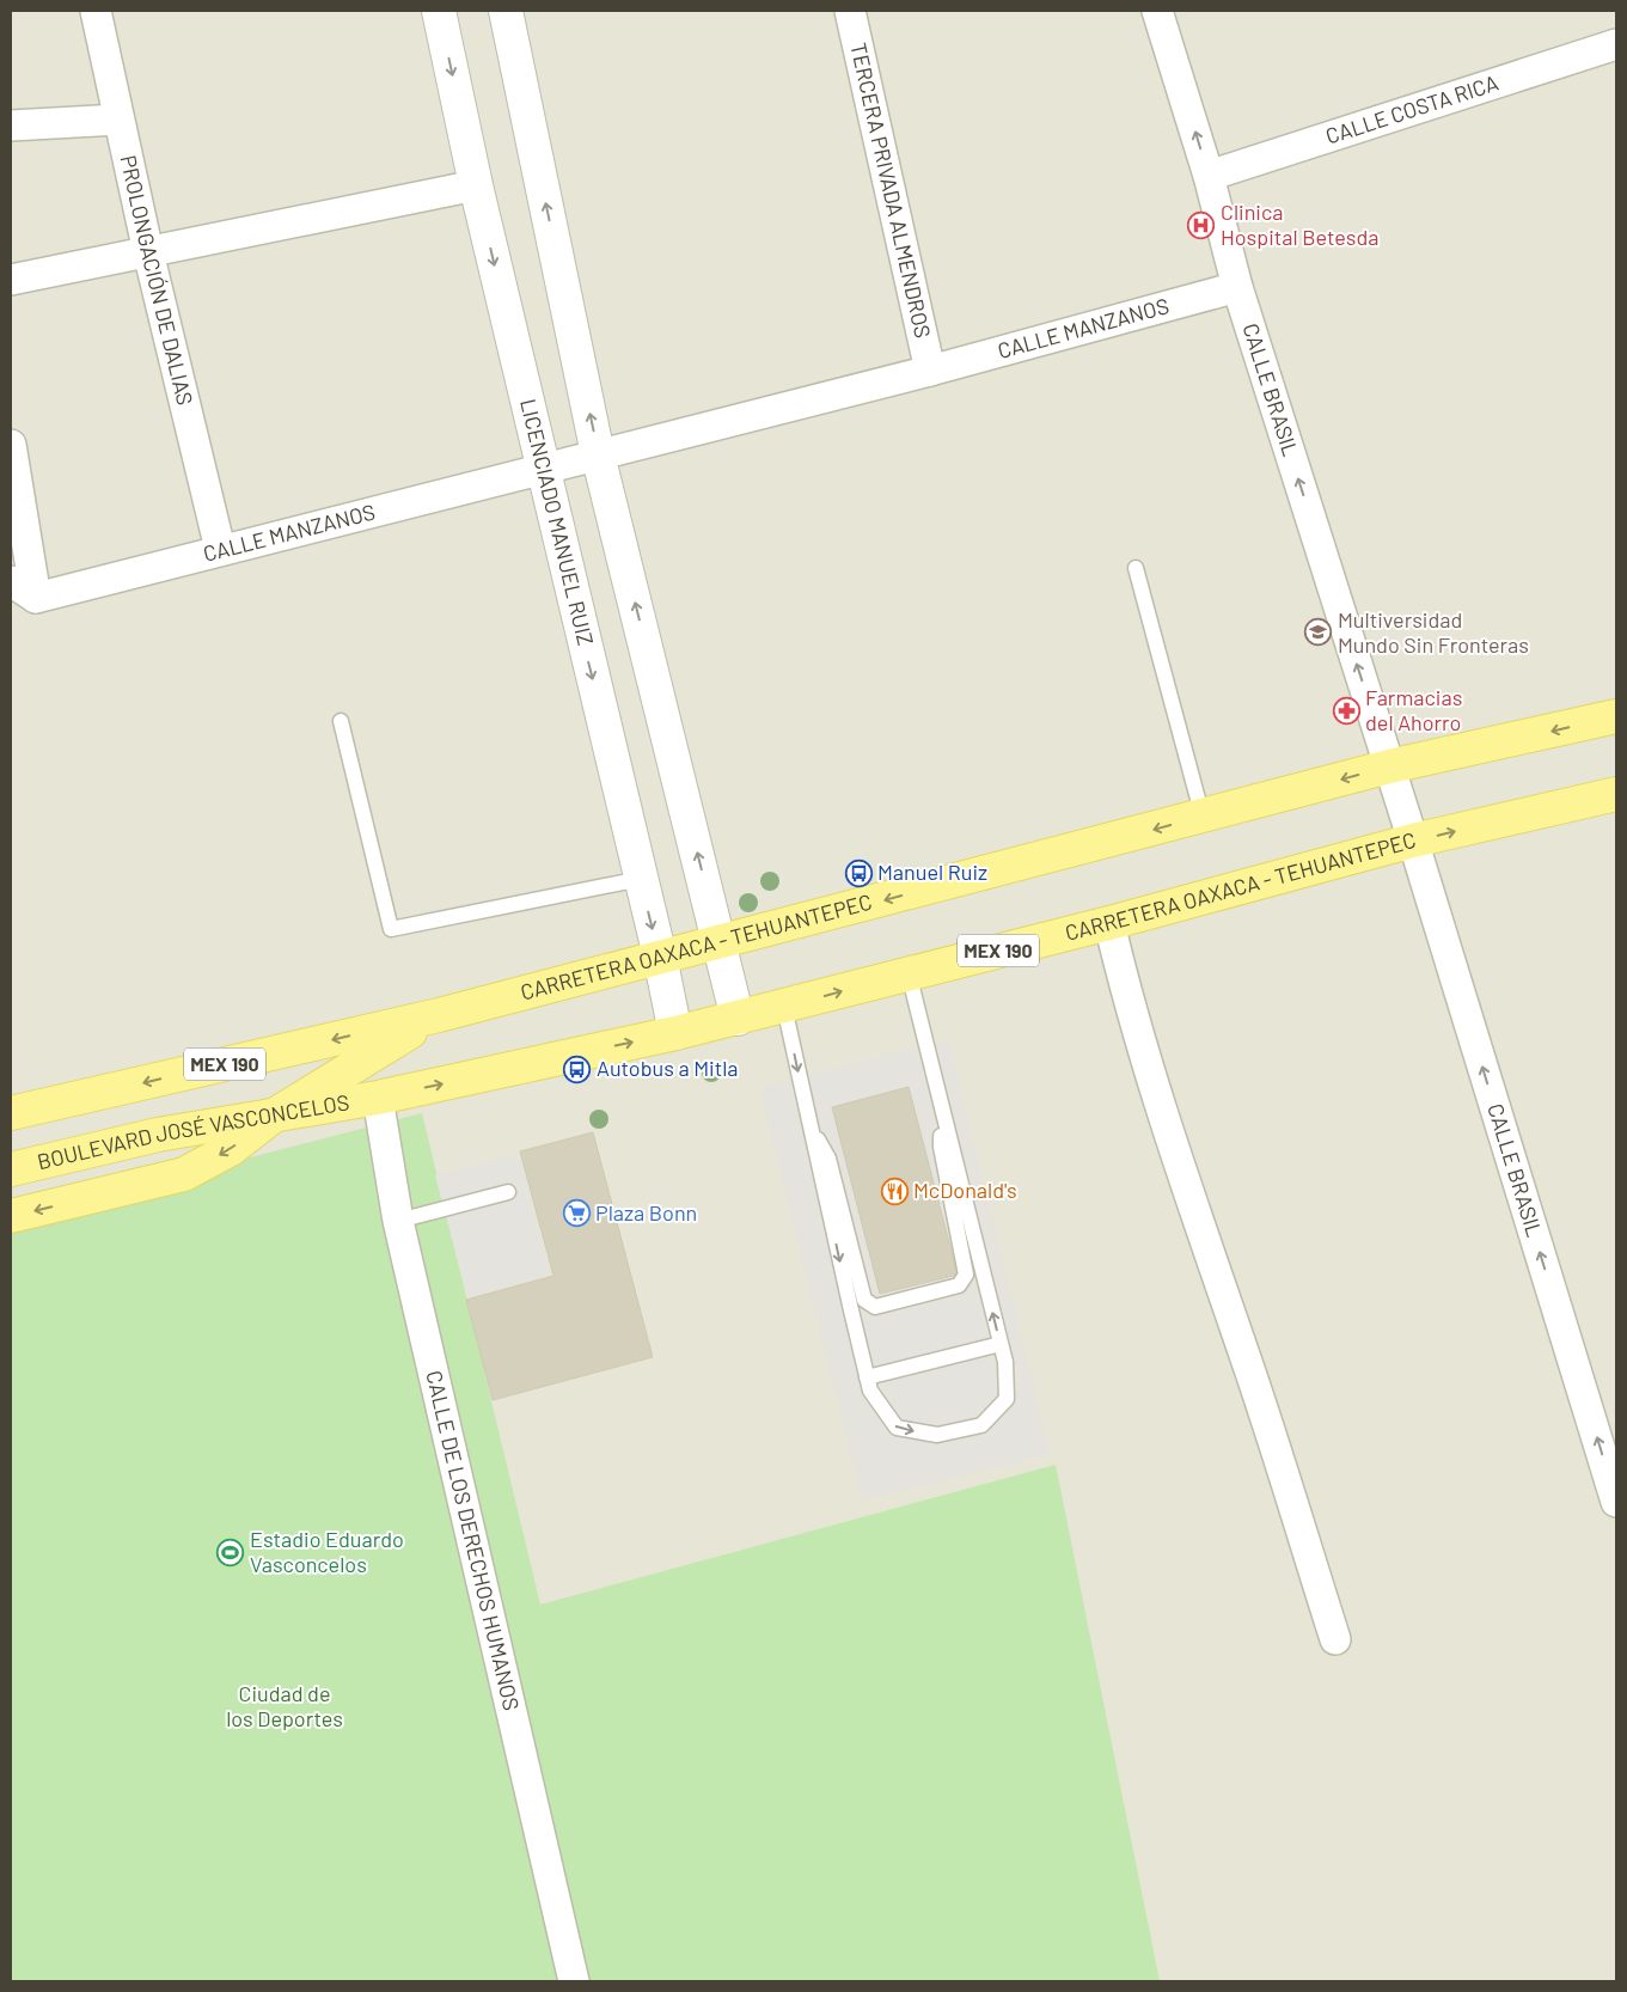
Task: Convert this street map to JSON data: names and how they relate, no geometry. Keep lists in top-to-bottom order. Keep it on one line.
{"streets":{"main road":["CARRETERA OAXACA - TEHUANTEPEC","MEX 190","BOULEVARD JOSÉ VASCONCELOS"],"street":["CALLE COSTA RICA","TERCERA PRIVADA ALMENDROS","PROLONGACIÓN DE DALIAS","CALLE MANZANOS","CALLE BRASIL","LICENCIADO MANUEL RUIZ","CALLE DE LOS DERECHOS HUMANOS"]},"crossings":[["CALLE COSTA RICA","CALLE BRASIL"],["TERCERA PRIVADA ALMENDROS","CALLE MANZANOS"],["PROLONGACIÓN DE DALIAS","CALLE MANZANOS"],["CALLE MANZANOS","CALLE BRASIL"],["CALLE MANZANOS","LICENCIADO MANUEL RUIZ"],["CALLE BRASIL","CARRETERA OAXACA - TEHUANTEPEC"],["LICENCIADO MANUEL RUIZ","CARRETERA OAXACA - TEHUANTEPEC"],["CARRETERA OAXACA - TEHUANTEPEC","MEX 190"],["CARRETERA OAXACA - TEHUANTEPEC","BOULEVARD JOSÉ VASCONCELOS"],["CARRETERA OAXACA - TEHUANTEPEC","CALLE DE LOS DERECHOS HUMANOS"],["BOULEVARD JOSÉ VASCONCELOS","CALLE DE LOS DERECHOS HUMANOS"]],"one_way":["CALLE BRASIL"],"parks":["Ciudad de los Deportes"],"places":{"hospital":["Clinica Hospital Betesda"],"school or university":["Multiversidad Mundo Sin Fronteras"],"pharmacy":["Farmacias del Ahorro"],"bus stop":["Manuel Ruiz","Autobus a Mitla"],"restaurant":["McDonald's"],"supermarket":["Plaza Bonn"],"sports":["Estadio Eduardo Vasconcelos"]}}
